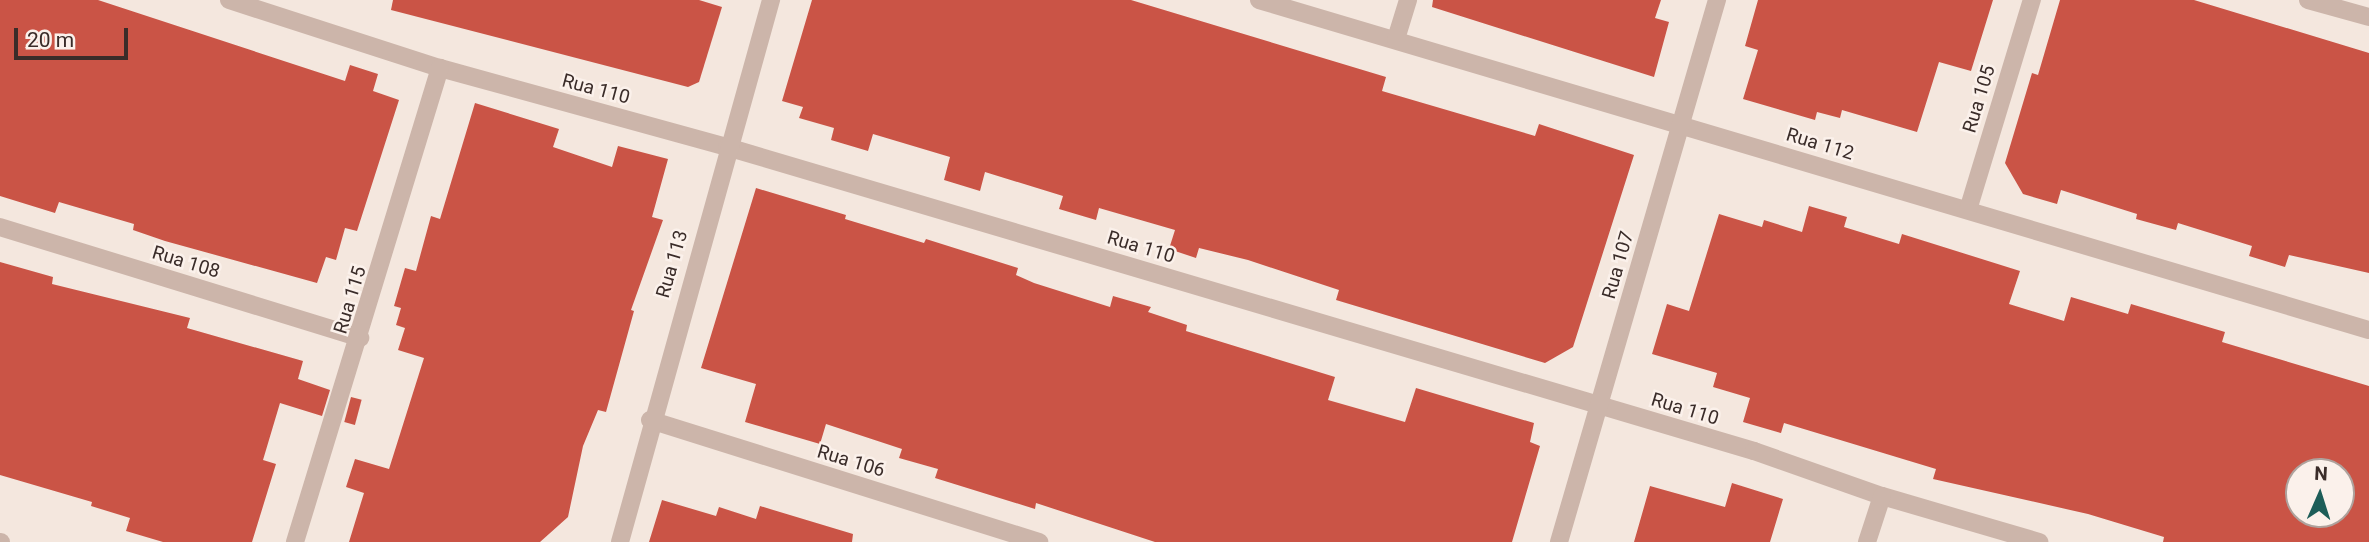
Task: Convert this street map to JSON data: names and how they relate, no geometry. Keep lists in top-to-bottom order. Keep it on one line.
{"streets":{"street":["Rua 110","Rua 105","Rua 112","Rua 108","Rua 113","Rua 107","Rua 115","Rua 106"]},"crossings":[["Rua 110","Rua 113"],["Rua 110","Rua 107"],["Rua 110","Rua 115"],["Rua 105","Rua 112"],["Rua 112","Rua 107"],["Rua 108","Rua 115"],["Rua 113","Rua 106"]],"scale_bar":"20 m","north":"top"}
